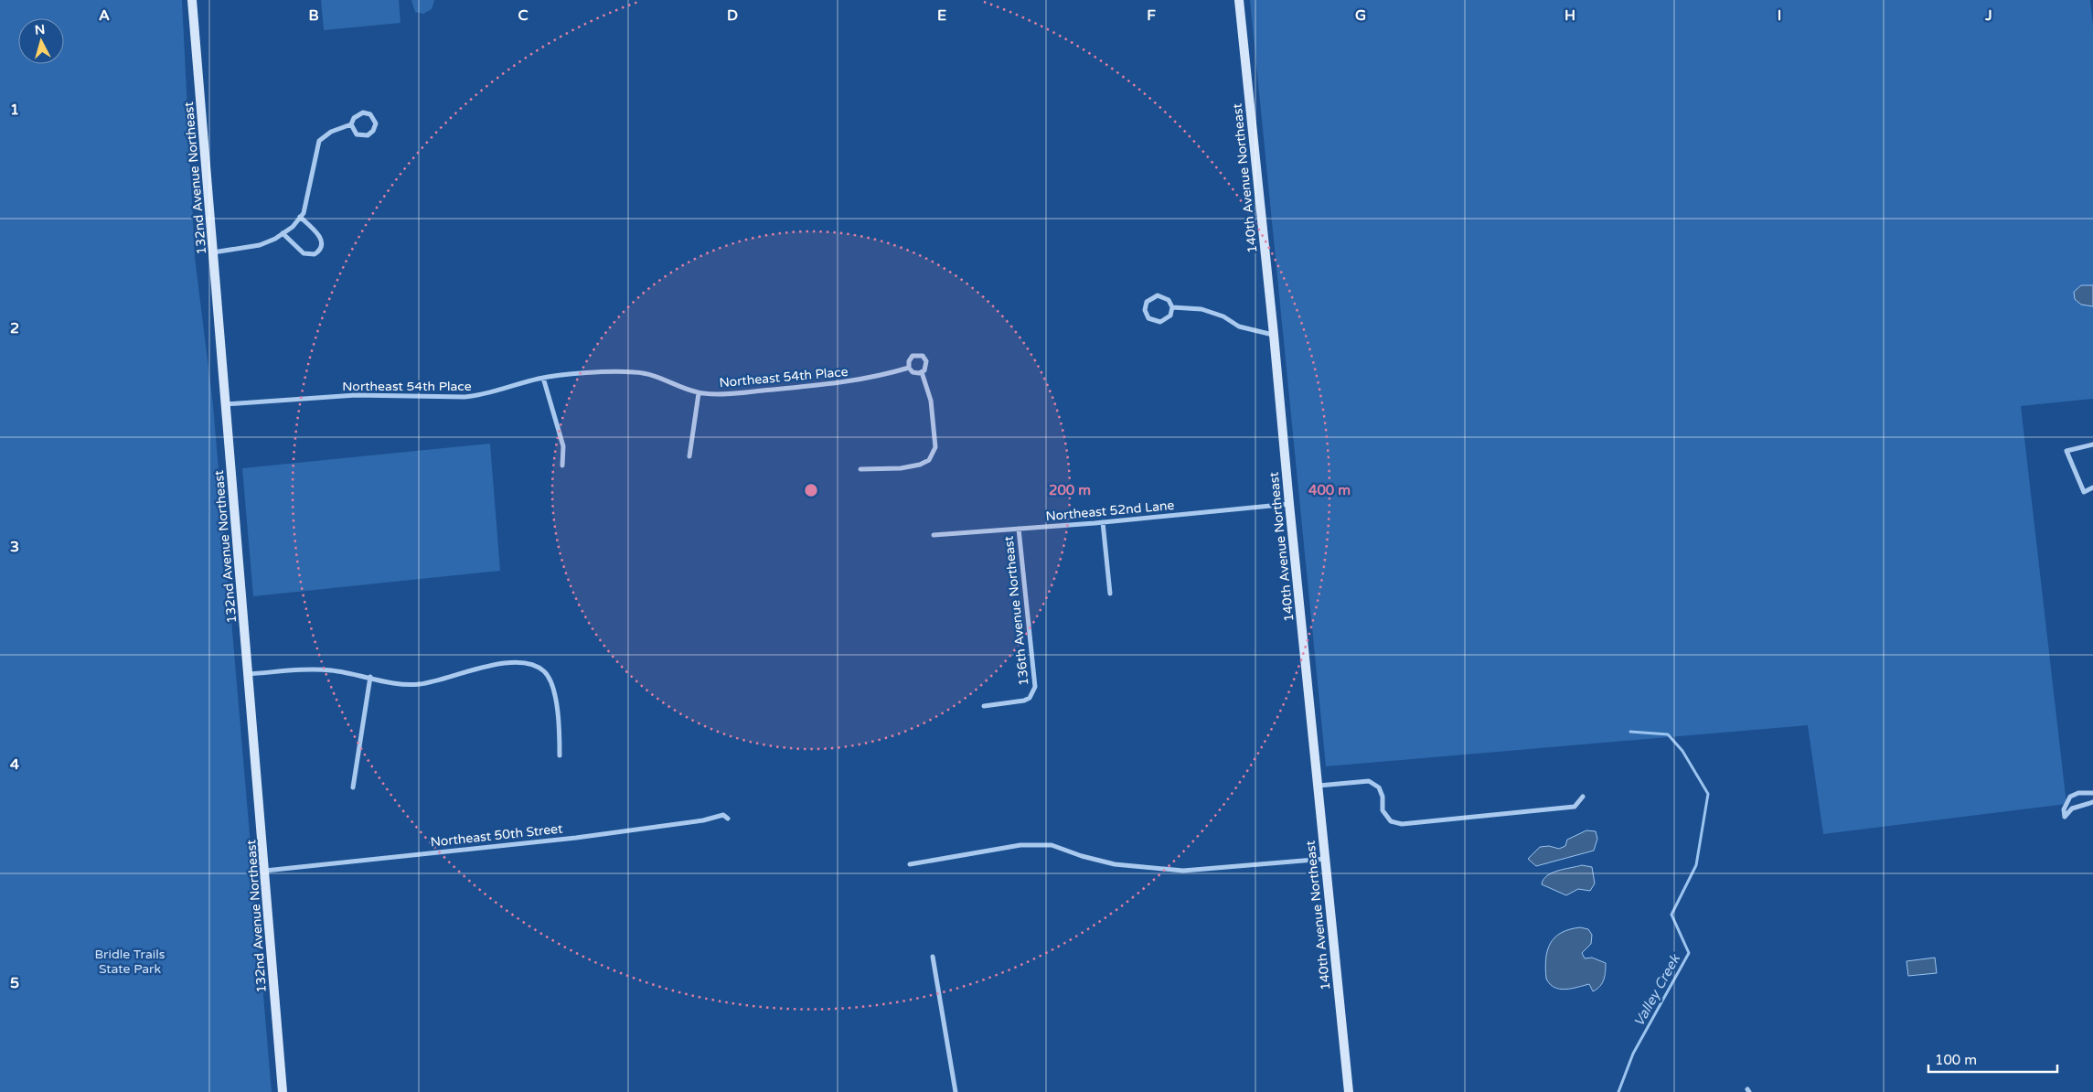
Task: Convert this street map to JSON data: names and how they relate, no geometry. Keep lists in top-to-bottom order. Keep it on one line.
{"streets":{"street":["132nd Avenue Northeast","140th Avenue Northeast","Northeast 54th Place","Northeast 52nd Lane","136th Avenue Northeast","Northeast 50th Street"]},"crossings":[["132nd Avenue Northeast","Northeast 54th Place"],["132nd Avenue Northeast","Northeast 50th Street"],["140th Avenue Northeast","Northeast 52nd Lane"],["Northeast 52nd Lane","136th Avenue Northeast"]],"water":["Valley Creek"],"parks":["Bridle Trails State Park"],"scale_bar":"100 m","north":"top","grid":{"columns":["A","B","C","D","E","F","G","H","I","J"],"rows":["1","2","3","4","5"]},"rings":["200 m","400 m"]}
